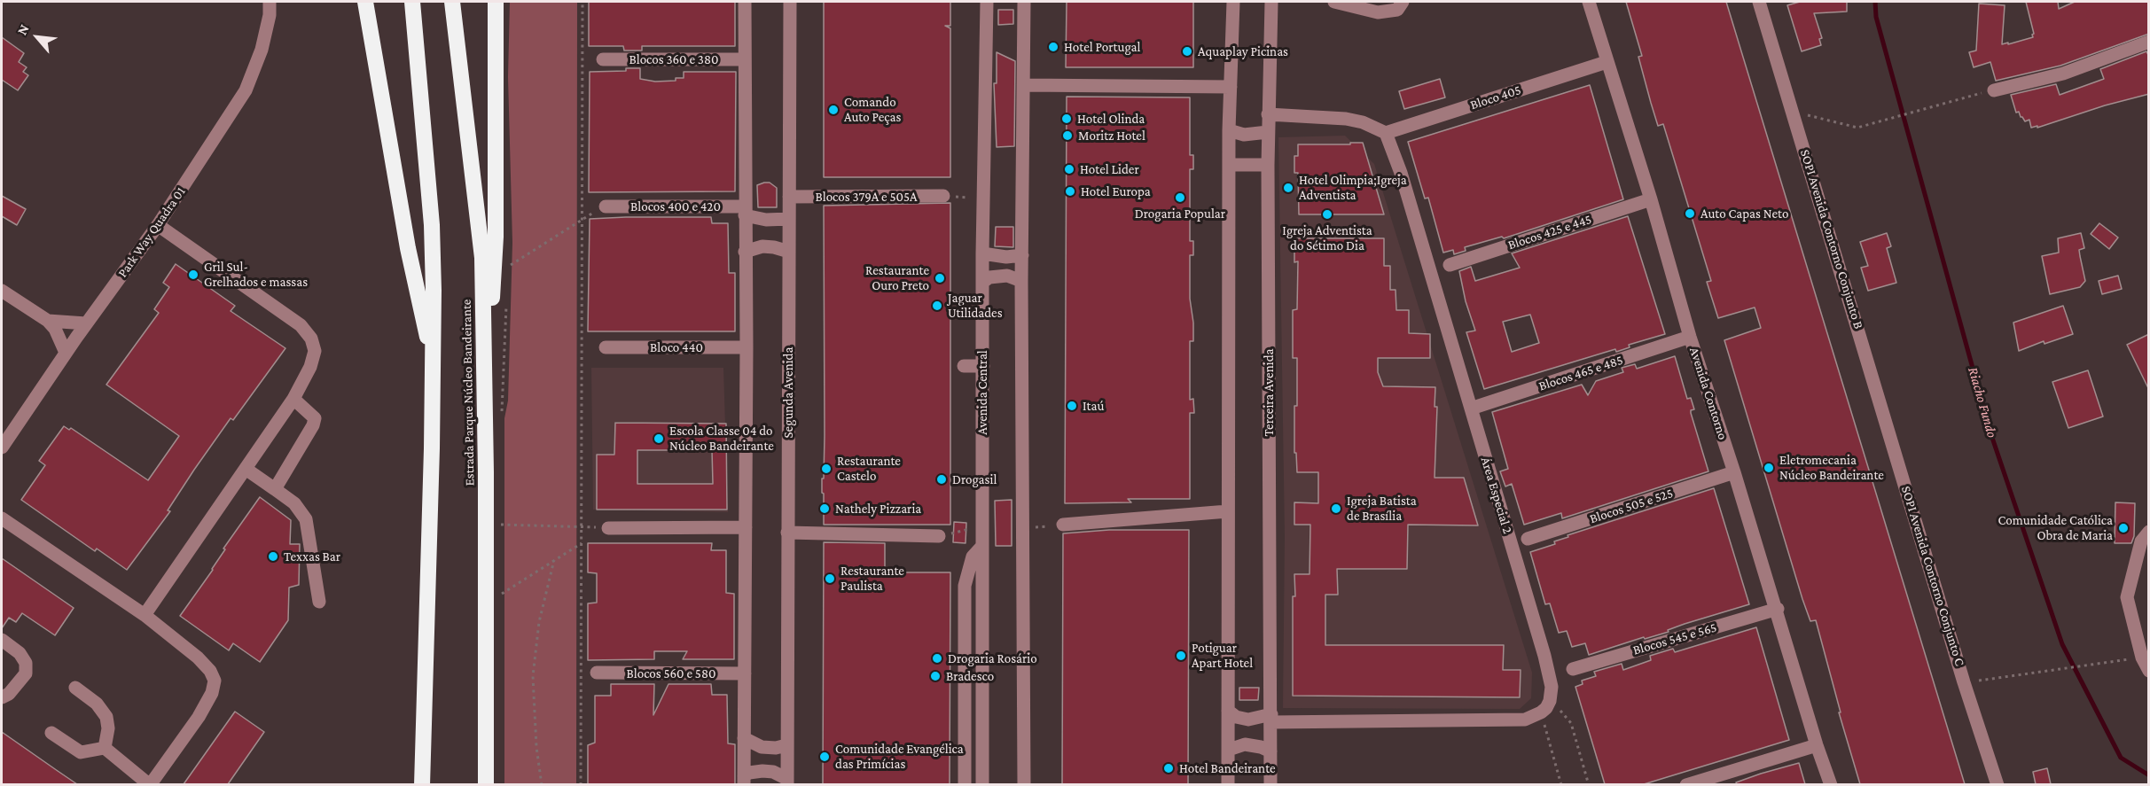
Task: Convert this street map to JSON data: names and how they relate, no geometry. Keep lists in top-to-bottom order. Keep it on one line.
{"streets":{"highway":["Estrada Parque Núcleo Bandeirante"],"street":["Blocos 360 e 380","Bloco 405","Blocos 379A e 505A","Blocos 400 e 420","Park Way Quadra 01","Blocos 425 e 445","SOPI Avenida Contorno Conjunto B","Bloco 440","Blocos 465 e 485","Segunda Avenida","Avenida Central","Terceira Avenida","Avenida Contorno","Área Especial 2","Blocos 505 e 525","SOPI Avenida Contorno Conjunto C","Blocos 545 e 565","Blocos 560 e 580"]},"crossings":[["Bloco 405","Avenida Contorno"],["Bloco 405","Área Especial 2"],["Blocos 379A e 505A","Segunda Avenida"],["Blocos 400 e 420","Segunda Avenida"],["Blocos 425 e 445","Avenida Contorno"],["SOPI Avenida Contorno Conjunto B","SOPI Avenida Contorno Conjunto C"],["Blocos 465 e 485","Avenida Contorno"],["Blocos 465 e 485","Área Especial 2"],["Avenida Contorno","Blocos 505 e 525"],["Avenida Contorno","Blocos 545 e 565"]],"water":["Riacho Fundo"],"places":["Hotel Portugal","Aquaplay Picinas","Comando Auto Peças","Hotel Olinda","Moritz Hotel","Hotel Lider","Hotel Olimpia;Igreja Adventista","Hotel Europa","Drogaria Popular","Auto Capas Neto","Igreja Adventista do Sétimo Dia","Gril Sul- Grelhados e massas","Restaurante Ouro Preto","Jaguar Utilidades","Itaú","Escola Classe 04 do Núcleo Bandeirante","Eletromecania Núcleo Bandeirante","Restaurante Castelo","Drogasil","Nathely Pizzaria","Igreja Batista de Brasília","Comunidade Católica Obra de Maria","Texxas Bar","Restaurante Paulista","Potiguar Apart Hotel","Drogaria Rosário","Bradesco","Comunidade Evangélica das Primícias","Hotel Bandeirante"],"north":"top left"}
